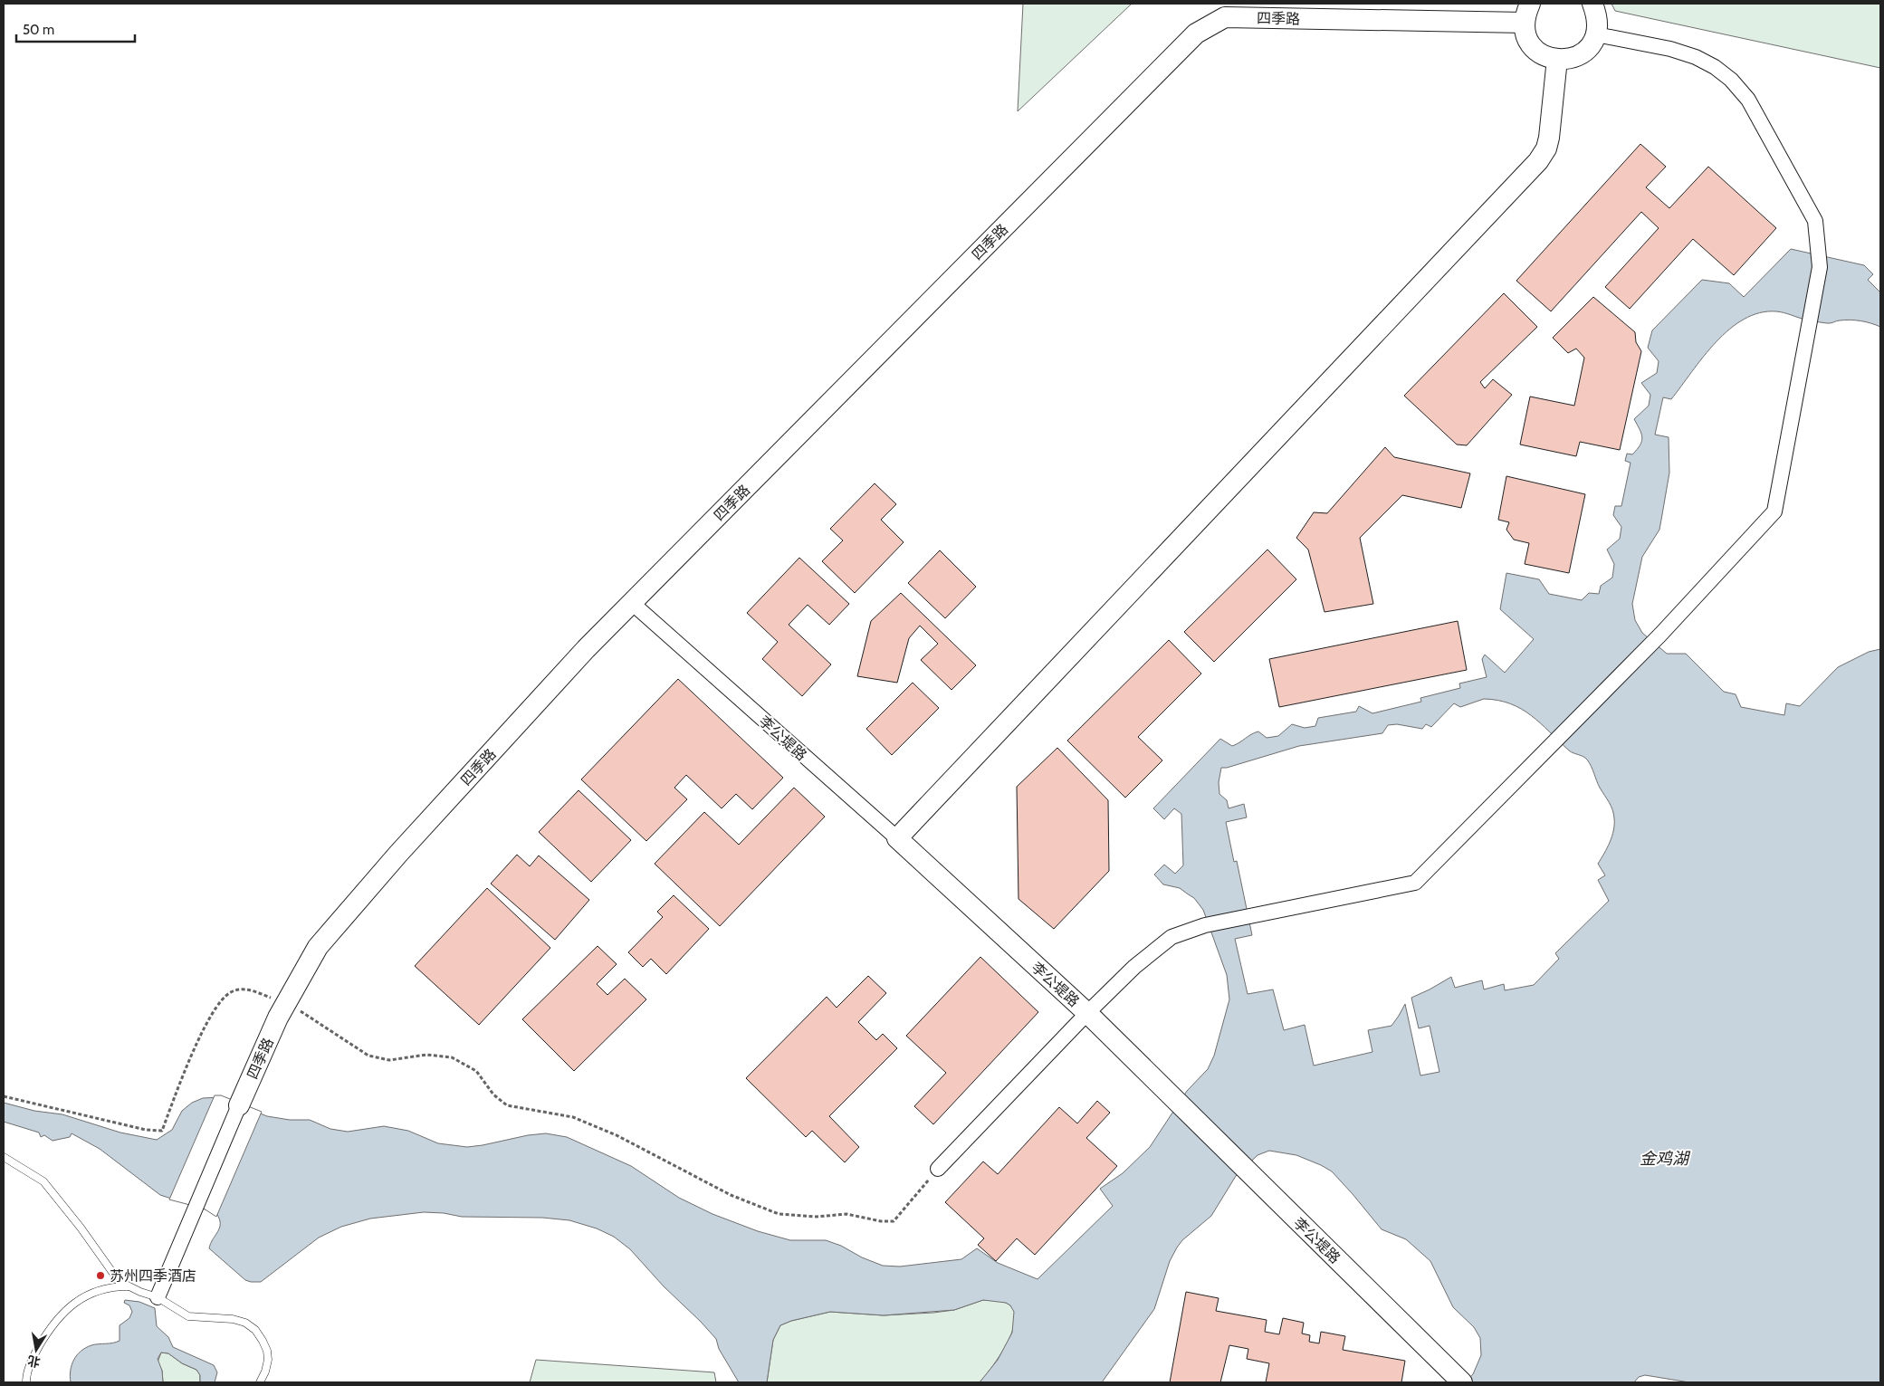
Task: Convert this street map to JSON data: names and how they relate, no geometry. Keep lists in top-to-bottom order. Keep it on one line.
{"streets":{"street":["四季路","李公堤路"]},"crossings":[["四季路","李公堤路"]],"water":["金鸡湖"],"places":["苏州四季酒店"],"scale_bar":"50 m","north":"bottom"}
